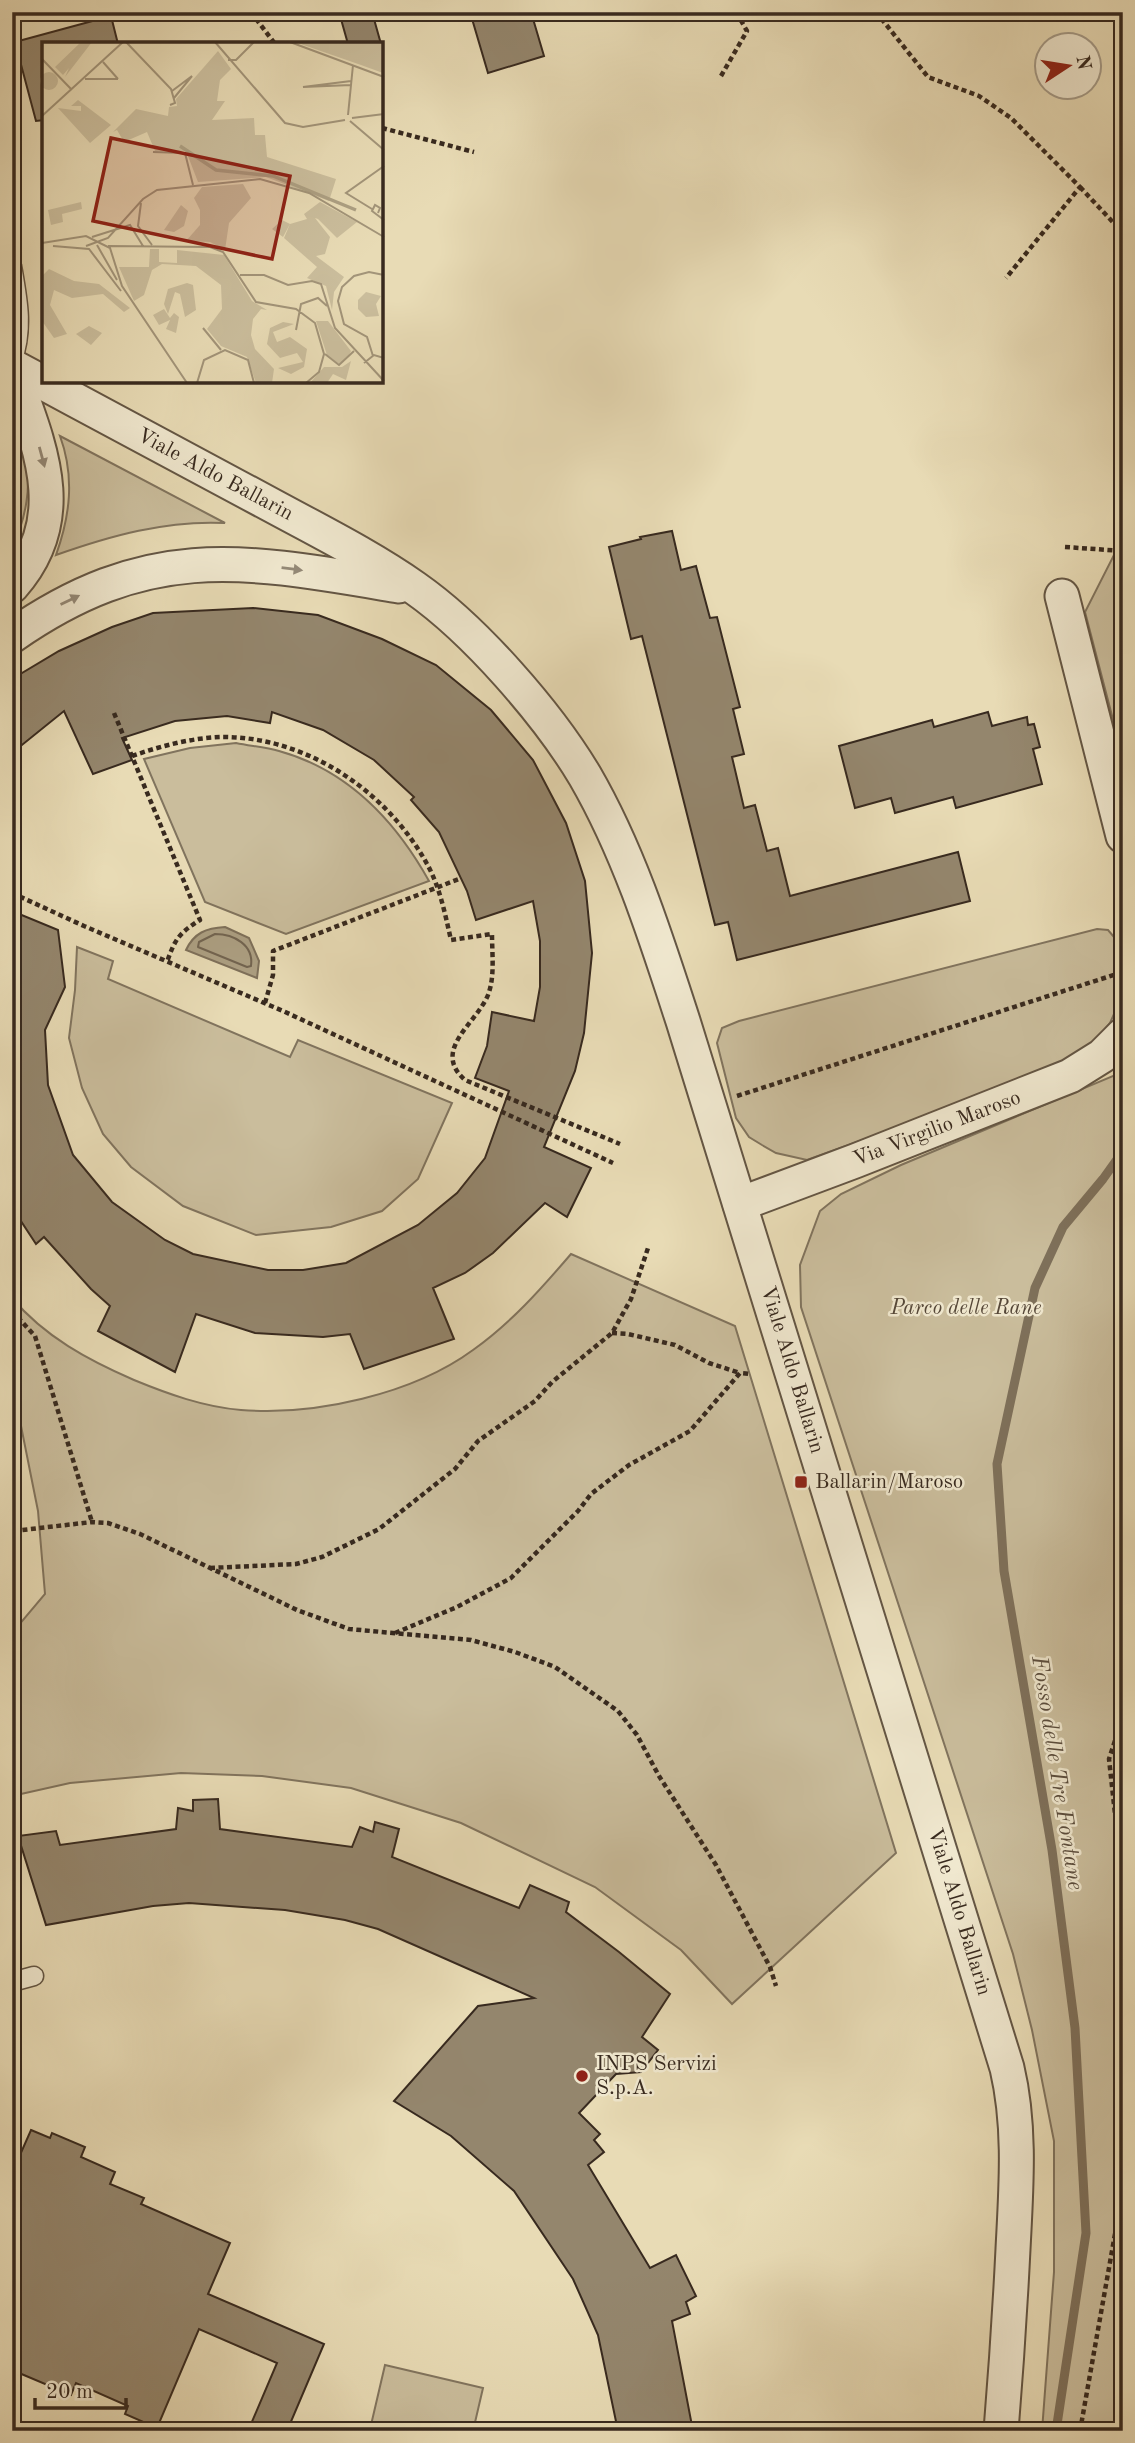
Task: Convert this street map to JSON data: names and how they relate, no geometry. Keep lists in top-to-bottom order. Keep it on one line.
{"streets":{"street":["Viale Aldo Ballarin","Via Virgilio Maroso"]},"crossings":[["Viale Aldo Ballarin","Via Virgilio Maroso"]],"water":["Fosso delle Tre Fontane"],"parks":["Parco delle Rane"],"places":{"transit":["Ballarin/Maroso"],"other":["INPS Servizi S.p.A."]},"scale_bar":"20 m","north":"right"}
